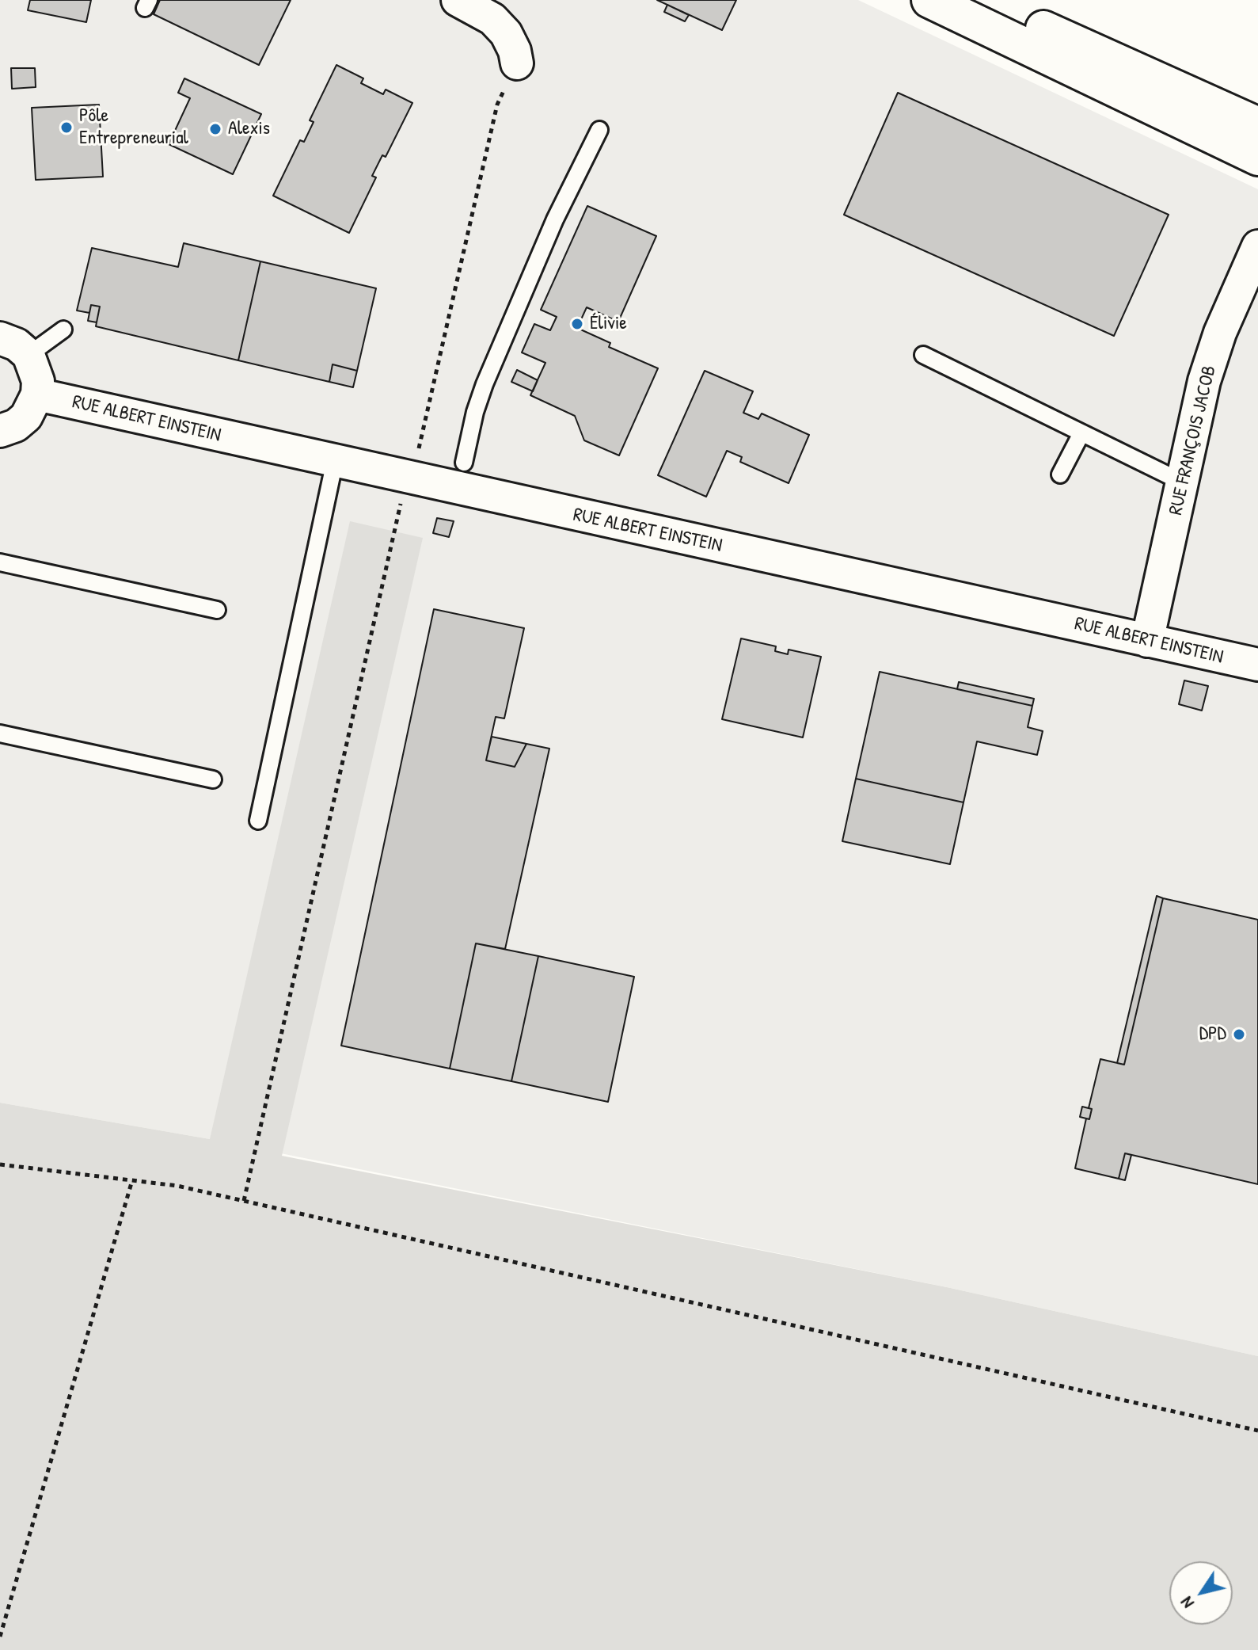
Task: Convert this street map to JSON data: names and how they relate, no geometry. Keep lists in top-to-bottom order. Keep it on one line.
{"streets":{"street":["RUE ALBERT EINSTEIN","RUE FRANÇOIS JACOB"]},"crossings":[["RUE ALBERT EINSTEIN","RUE FRANÇOIS JACOB"]],"places":["Pôle Entrepreneurial","Alexis","Élivie","DPD"],"north":"bottom left"}
